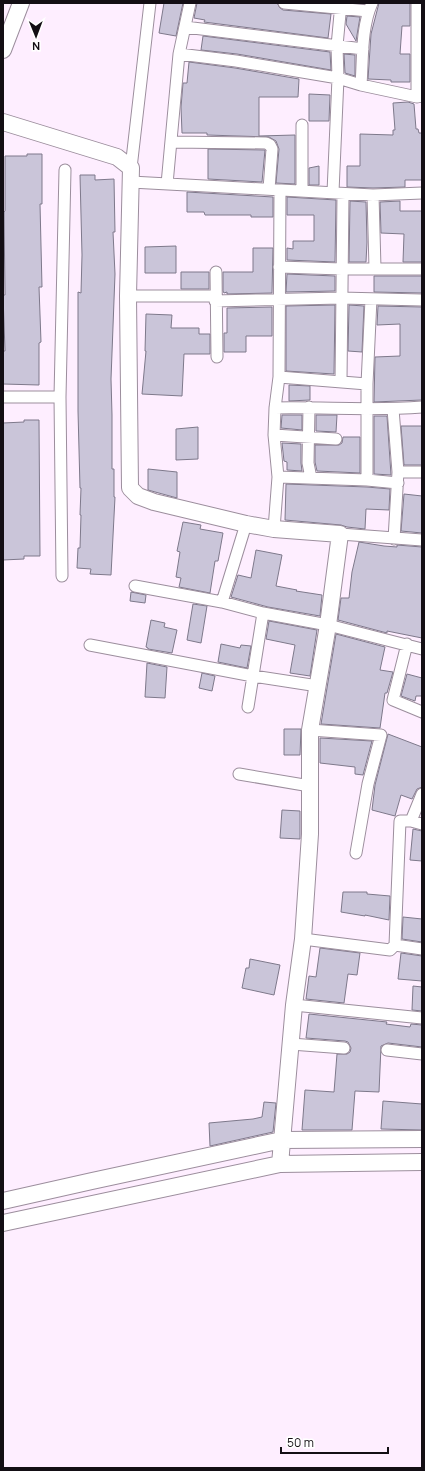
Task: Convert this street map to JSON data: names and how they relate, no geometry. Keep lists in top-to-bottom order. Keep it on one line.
{"scale_bar":"50 m","north":"bottom"}
